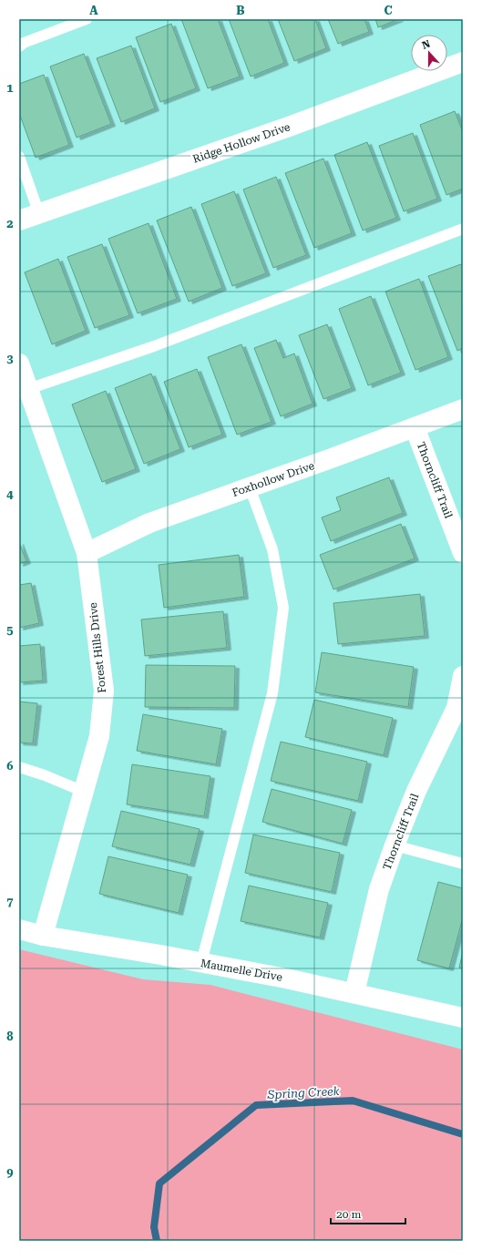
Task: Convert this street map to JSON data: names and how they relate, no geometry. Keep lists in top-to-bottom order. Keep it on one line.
{"streets":{"street":["Ridge Hollow Drive","Foxhollow Drive","Thorncliff Trail","Forest Hills Drive","Maumelle Drive"]},"crossings":[["Foxhollow Drive","Thorncliff Trail"],["Foxhollow Drive","Forest Hills Drive"],["Thorncliff Trail","Maumelle Drive"],["Forest Hills Drive","Maumelle Drive"]],"water":["Spring Creek"],"scale_bar":"20 m","north":"top","grid":{"columns":["A","B","C"],"rows":["1","2","3","4","5","6","7","8","9"]}}
